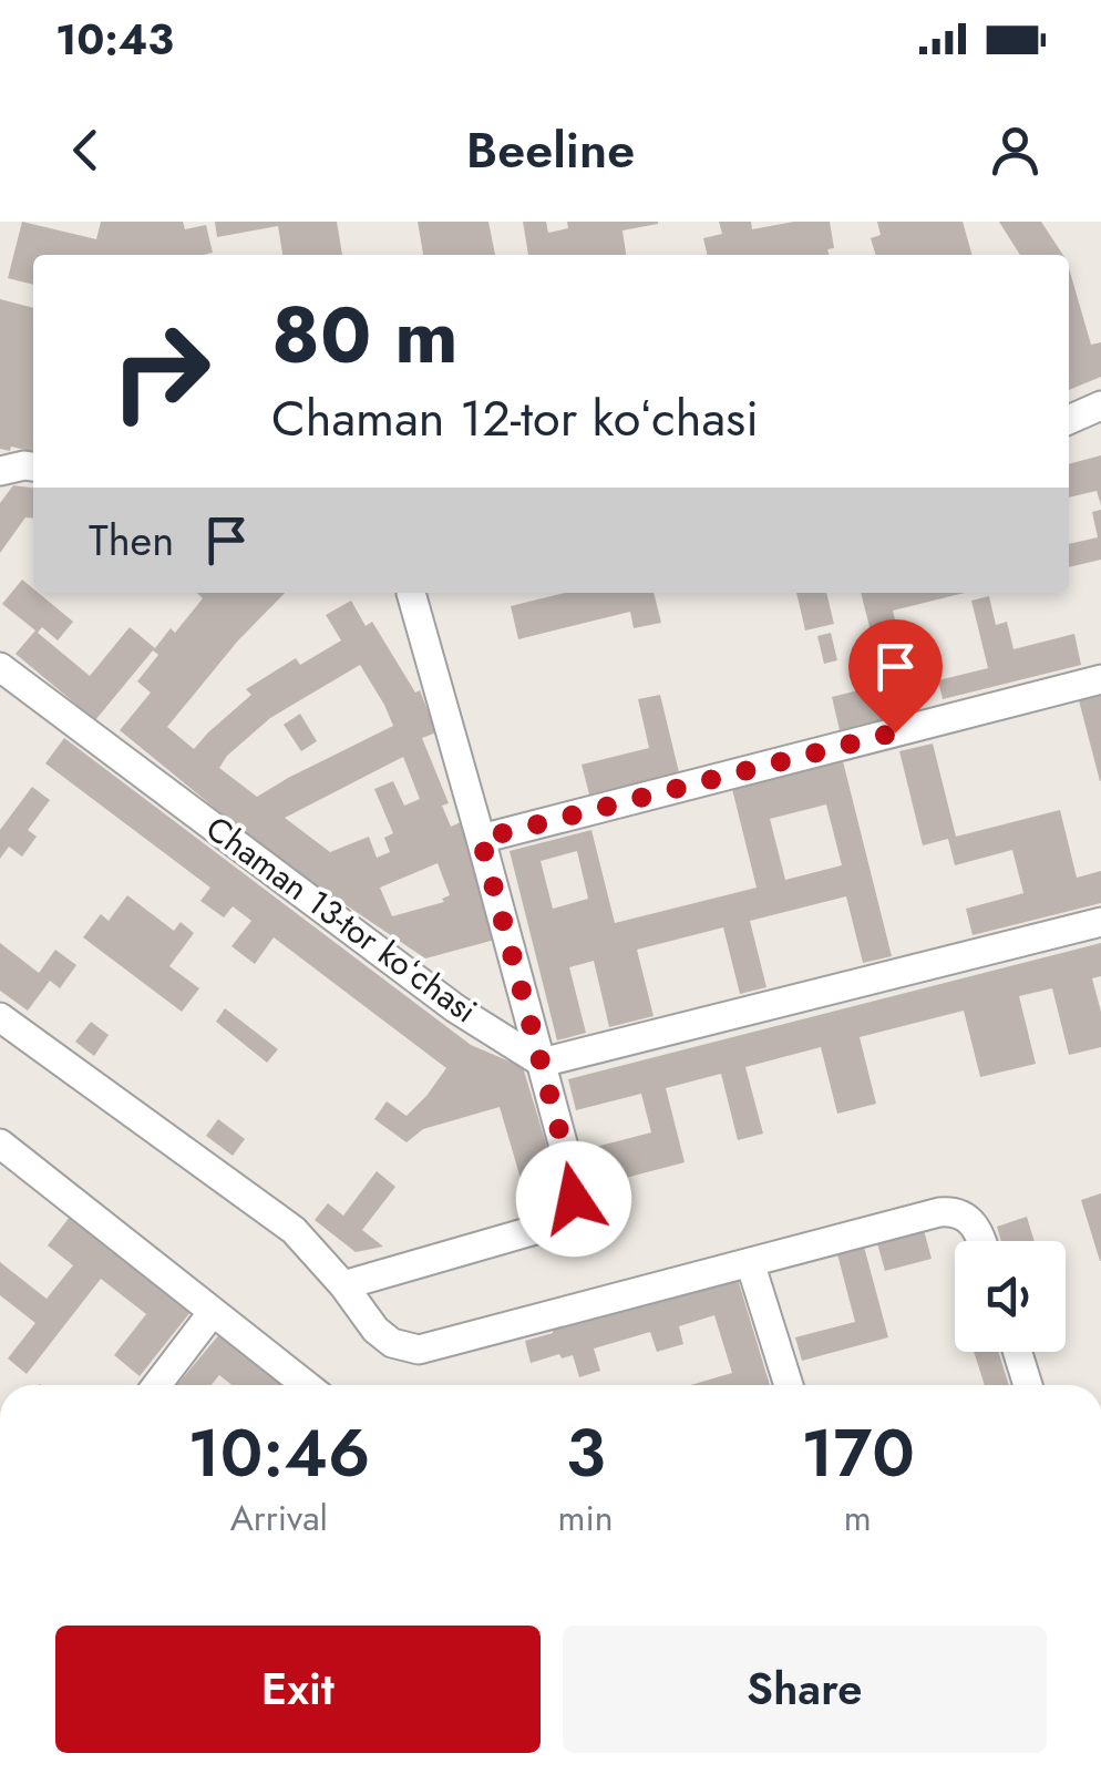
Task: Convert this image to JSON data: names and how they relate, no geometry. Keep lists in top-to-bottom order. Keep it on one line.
{"streets":{"street":["Chaman 13-tor koʻchasi"]},"page":{"status":"10:43","header":"Beeline","turn":["80 m","Chaman 12-tor koʻchasi"],"then":"Then","eta":["10:46","Arrival","3","min","170","m"],"buttons":["Exit","Share"]}}
